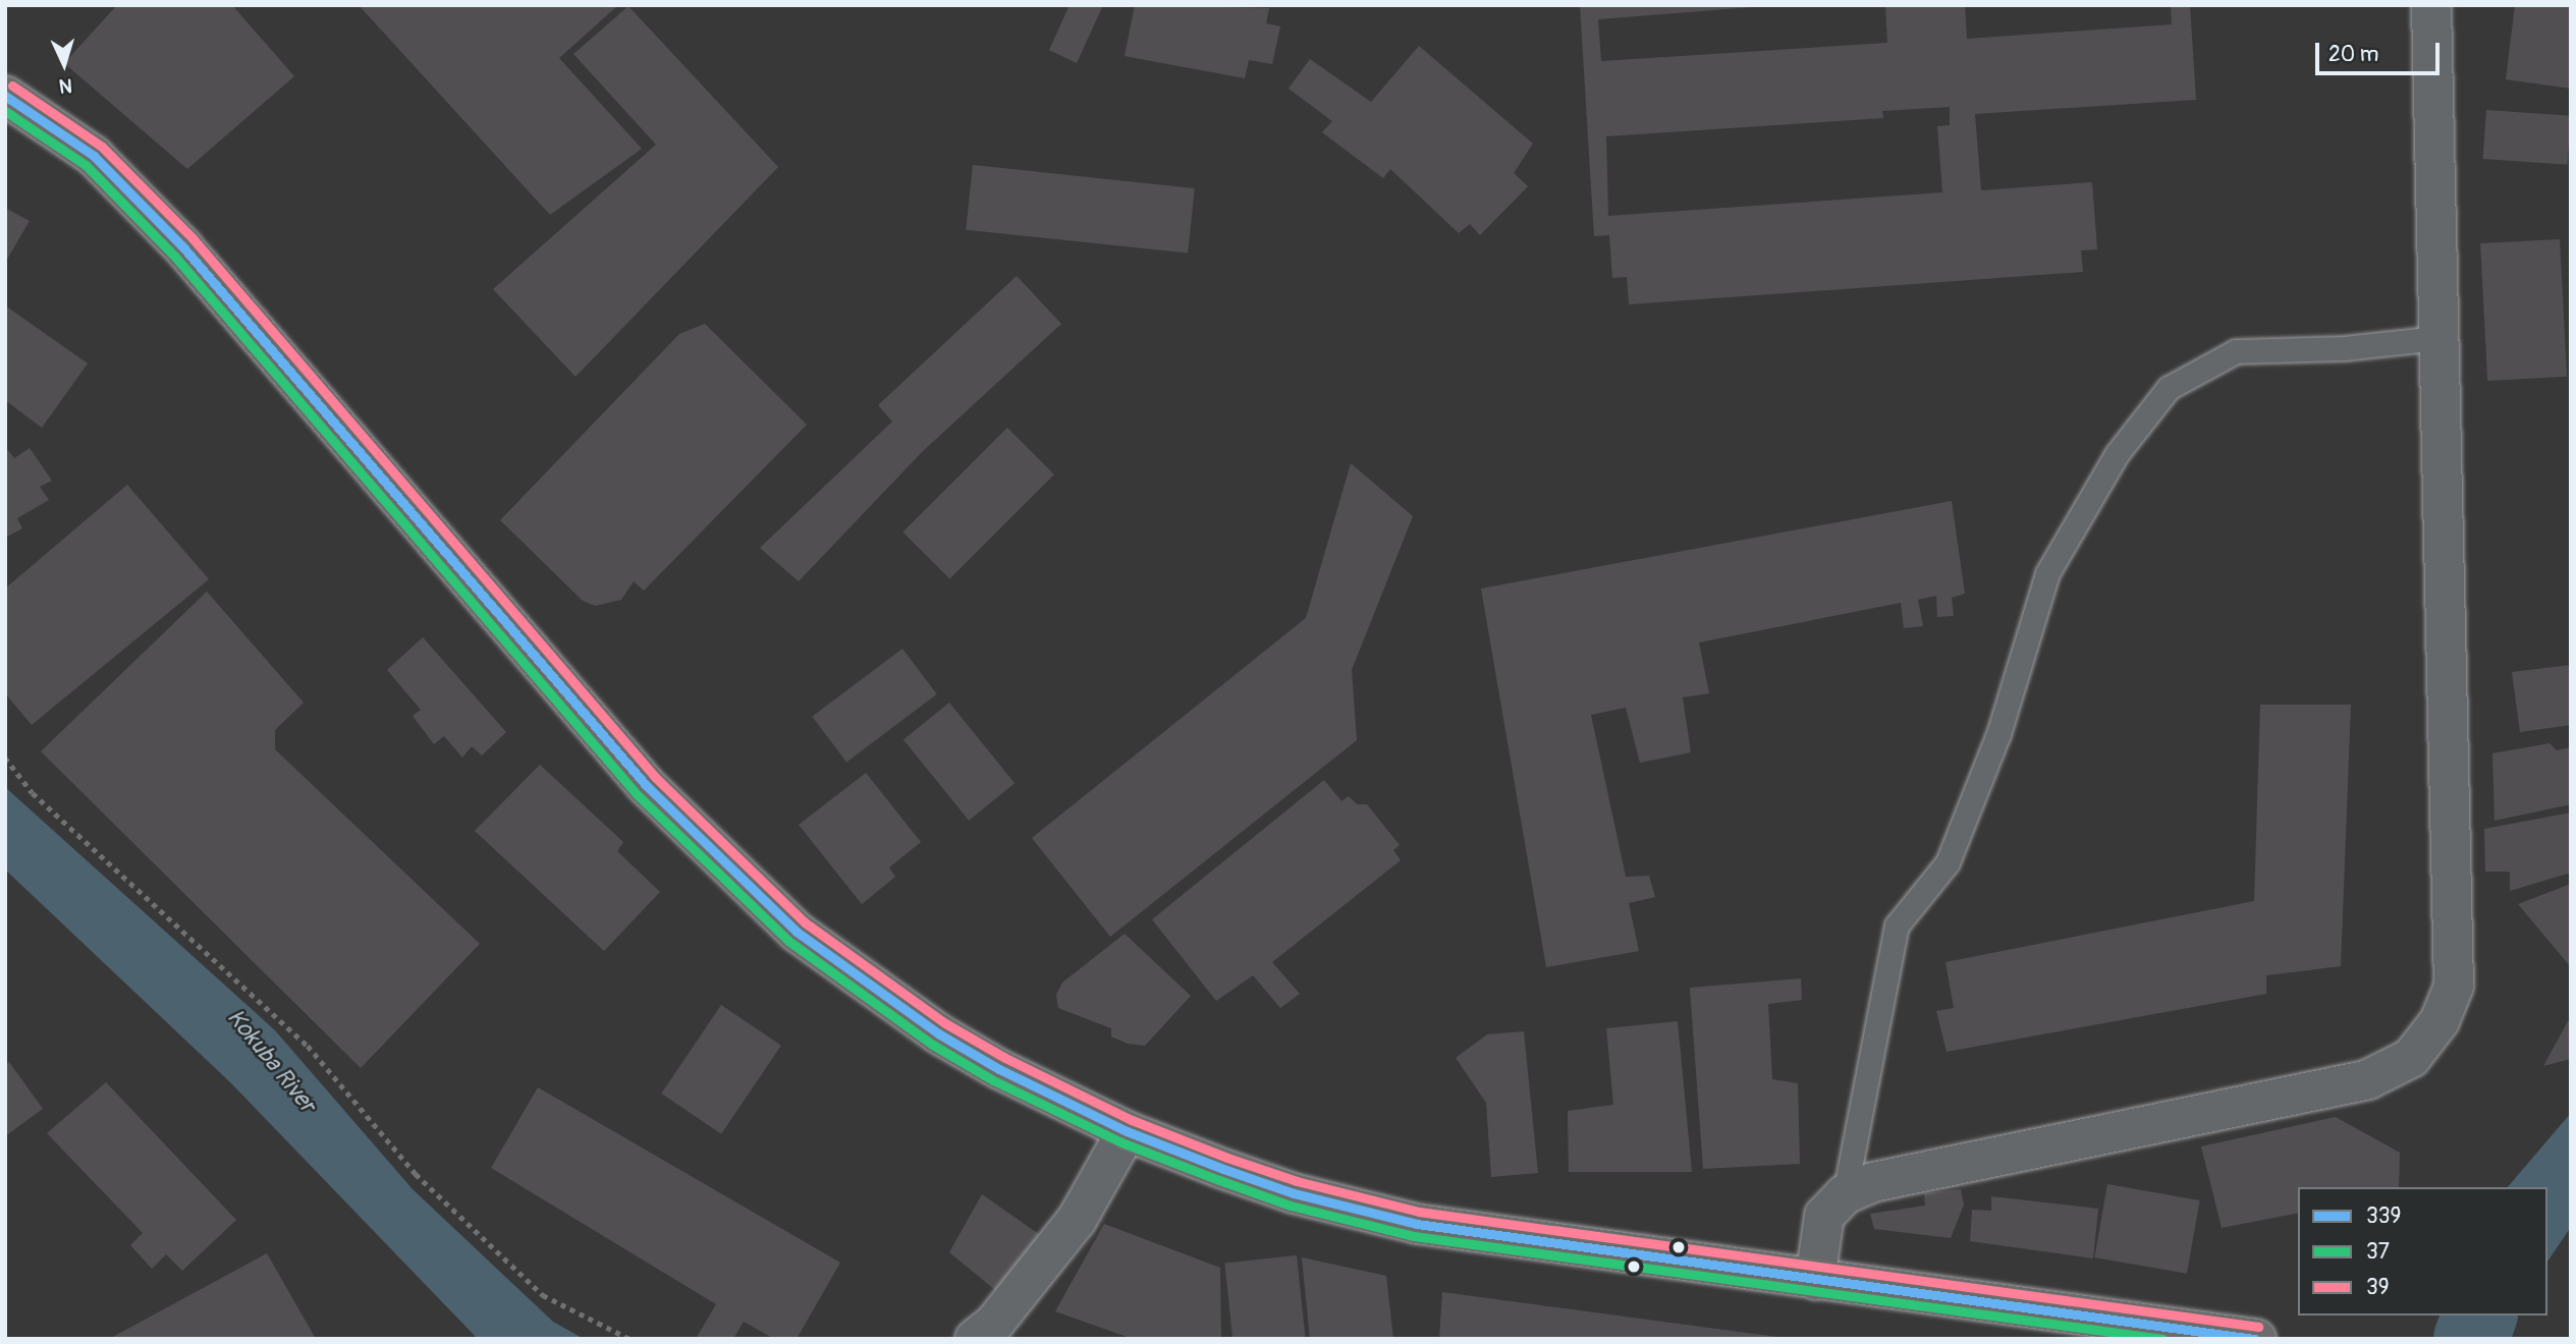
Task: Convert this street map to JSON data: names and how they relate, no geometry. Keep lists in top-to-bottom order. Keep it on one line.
{"water":["Kokuba River"],"lines":["transit line 39","transit line 339","transit line 37"],"legend":["339","37","39"],"scale_bar":"20 m","north":"bottom"}
